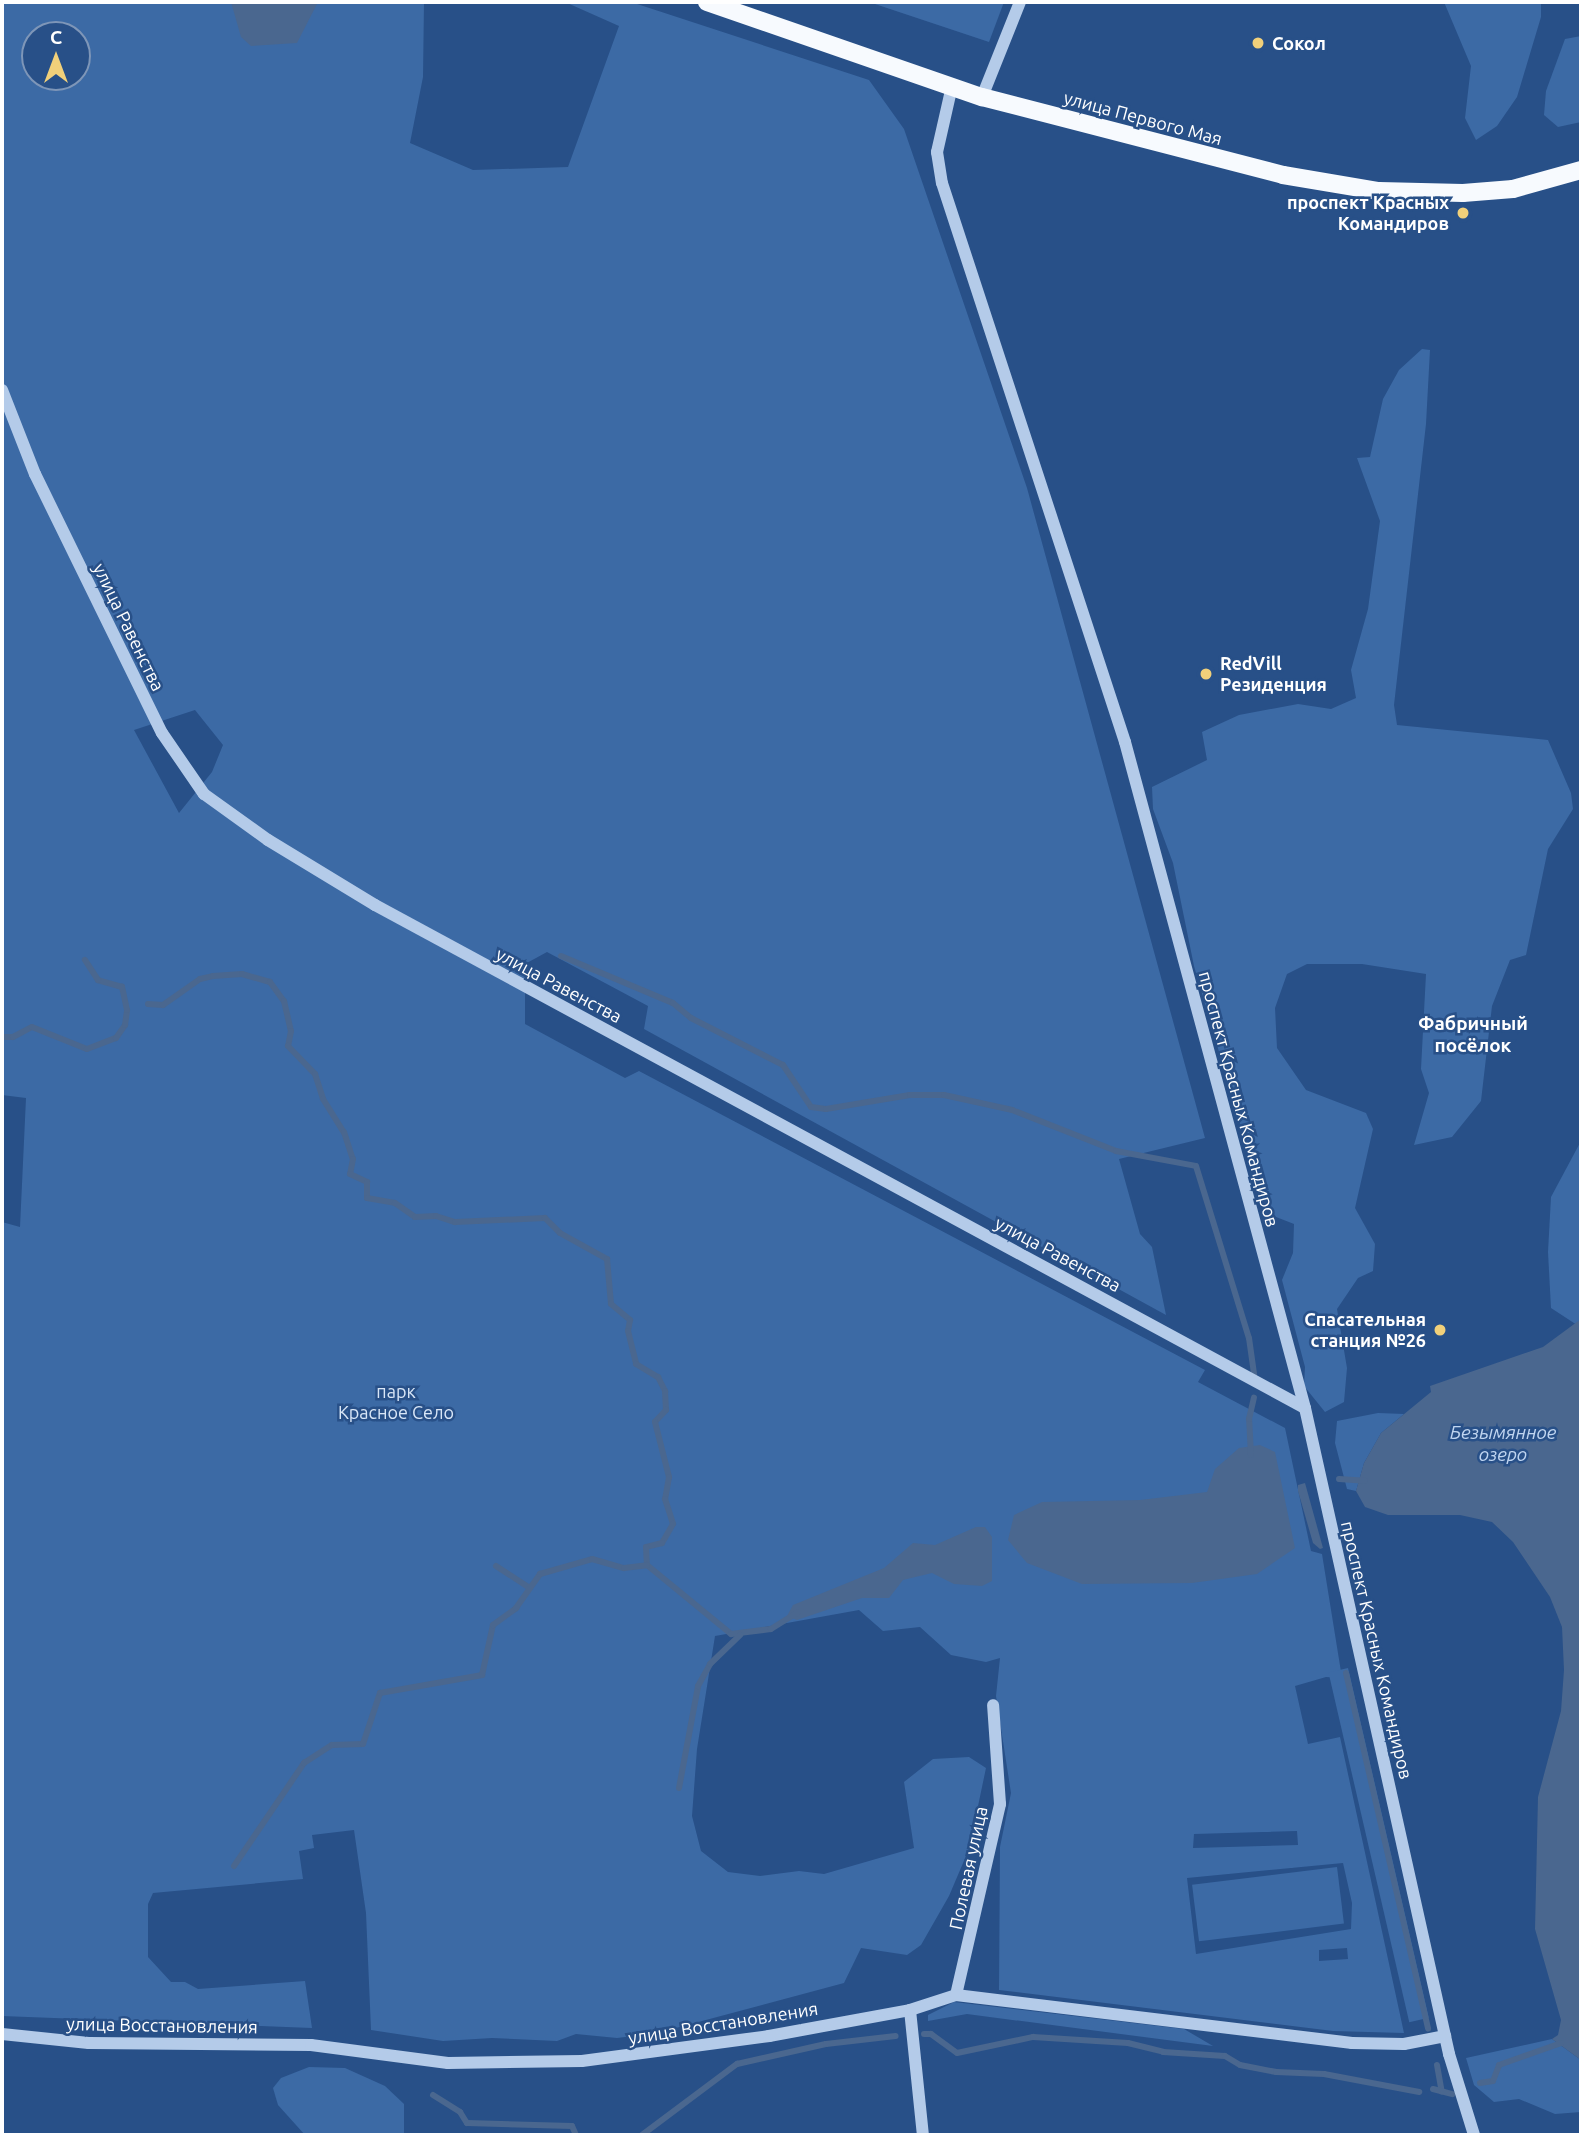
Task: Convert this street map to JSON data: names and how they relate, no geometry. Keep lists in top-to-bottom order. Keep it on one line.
{"streets":{"main road":["улица Первого Мая"],"street":["улица Равенства","проспект Красных Командиров","Полевая улица","улица Восстановления"]},"crossings":[["улица Первого Мая","проспект Красных Командиров"],["улица Равенства","проспект Красных Командиров"],["проспект Красных Командиров","улица Восстановления"],["Полевая улица","улица Восстановления"]],"districts":["Фабричный посёлок"],"water":["Безымянное озеро"],"parks":["парк Красное Село"],"places":["Сокол","проспект Красных Командиров","RedVill Резиденция","Спасательная станция №26"],"north":"top"}
